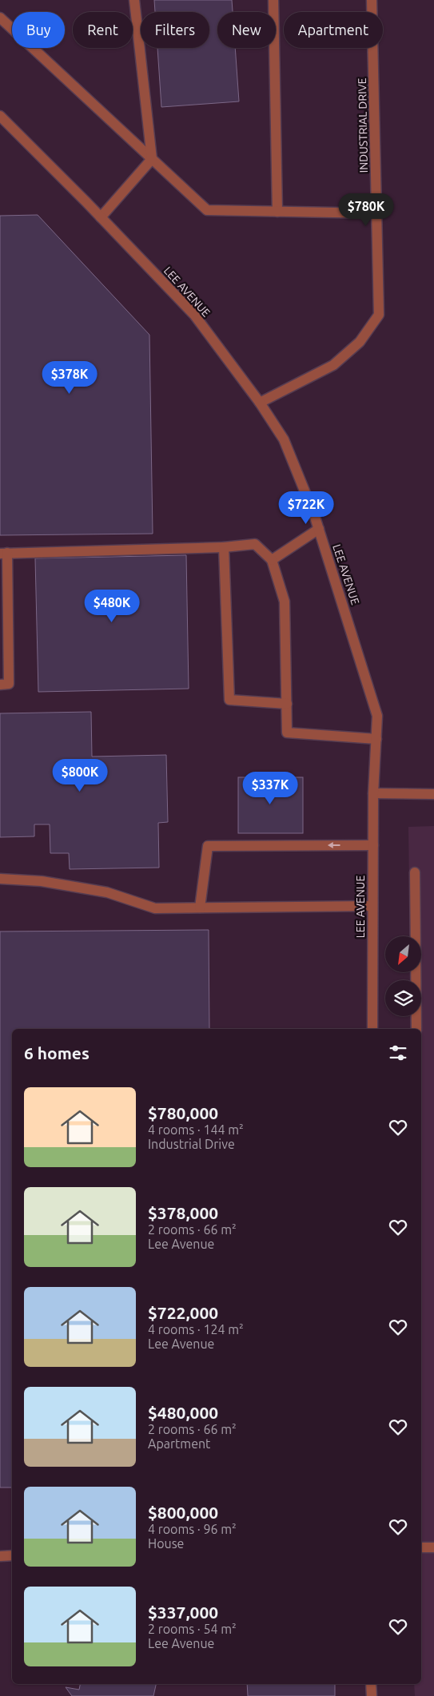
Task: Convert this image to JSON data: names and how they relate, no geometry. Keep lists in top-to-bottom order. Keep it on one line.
{"streets":{"street":["INDUSTRIAL DRIVE","LEE AVENUE"]},"crossings":[["INDUSTRIAL DRIVE","LEE AVENUE"]],"north":"bottom left","page":{"chip":["Buy","Rent","Filters","New","Apartment"],"price":["$780K","$378K","$722K","$480K","$800K","$337K"],"heading":"6 homes","list":[{"name":"$780,000","note":"4 rooms · 144 m² · Industrial Drive"},{"name":"$378,000","note":"2 rooms · 66 m² · Lee Avenue"},{"name":"$722,000","note":"4 rooms · 124 m² · Lee Avenue"},{"name":"$480,000","note":"2 rooms · 66 m² · Apartment"},{"name":"$800,000","note":"4 rooms · 96 m² · House"},{"name":"$337,000","note":"2 rooms · 54 m² · Lee Avenue"}]}}
